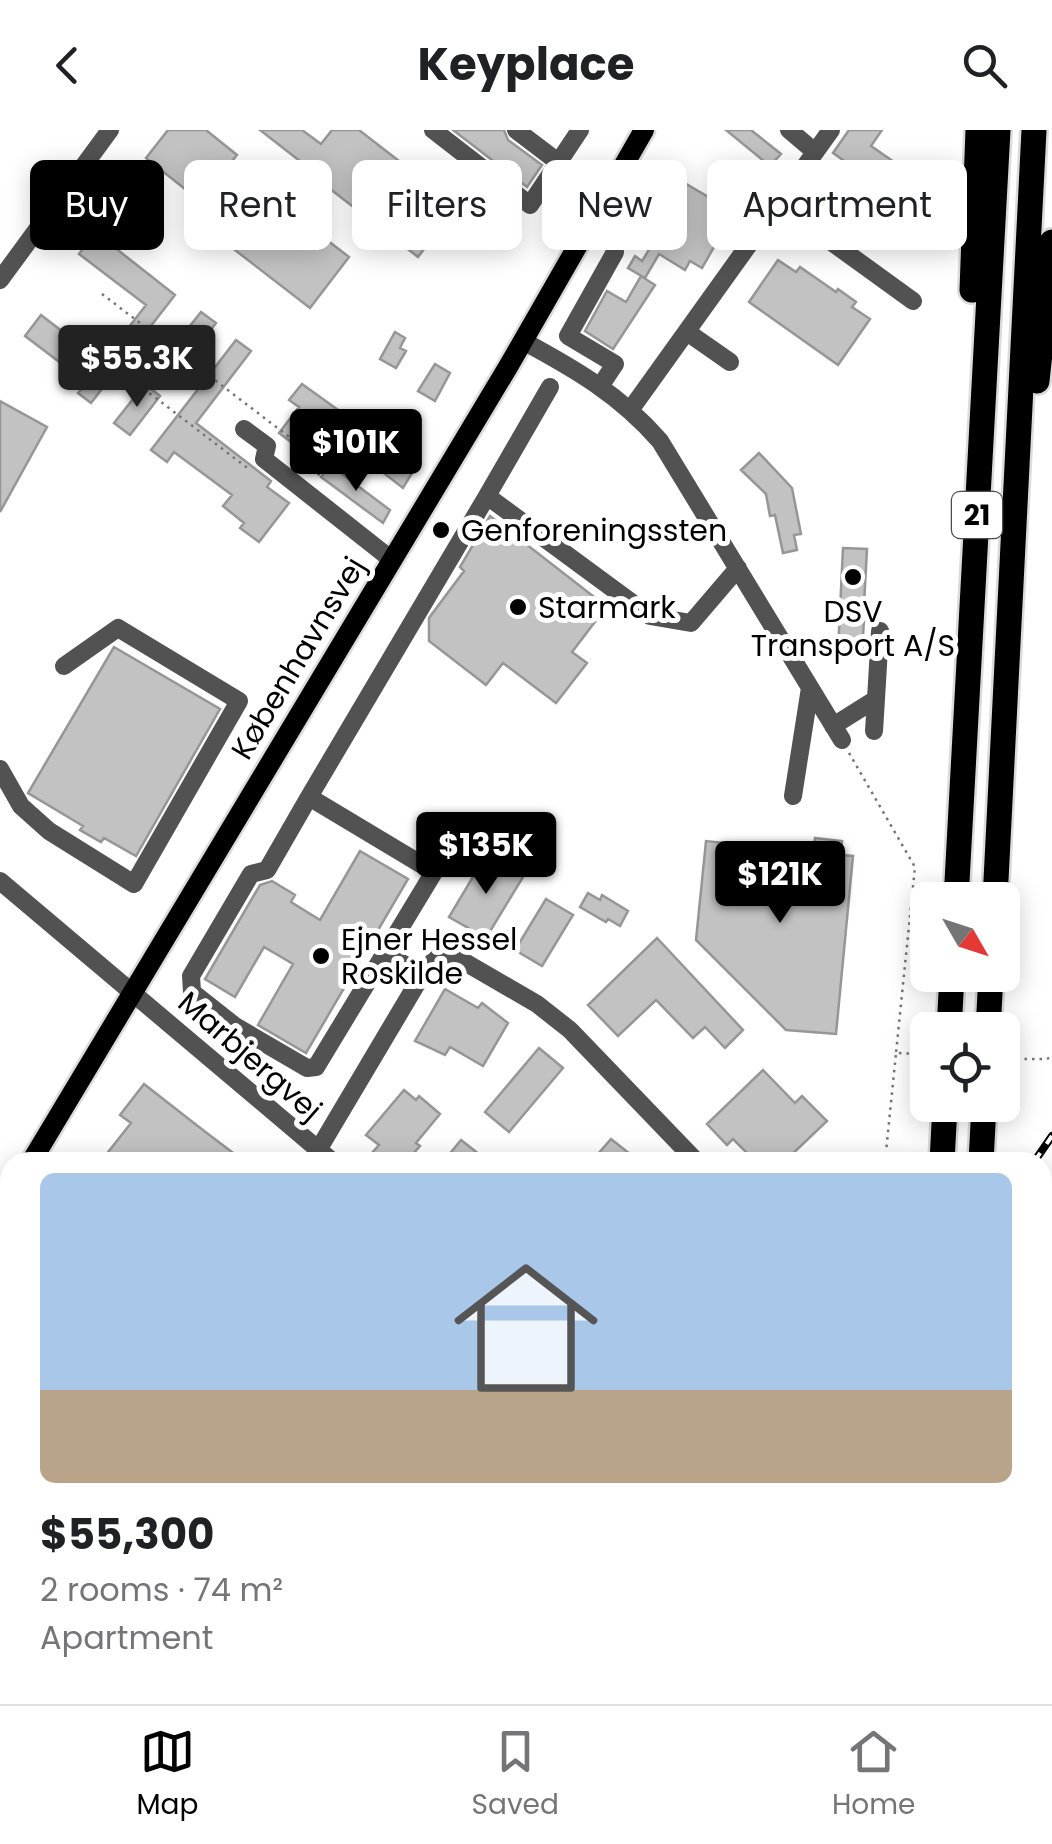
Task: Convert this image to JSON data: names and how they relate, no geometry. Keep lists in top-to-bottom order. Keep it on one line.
{"streets":{"highway":["21"],"main road":["Københavnsvej"],"street":["Marbjergvej"]},"crossings":[["Københavnsvej","Marbjergvej"]],"places":["Genforeningssten","DSV Transport A/S","Starmark","Ejner Hessel Roskilde"],"north":"bottom right","page":{"header":"Keyplace","chip":["Buy","Rent","Filters","New","Apartment"],"price":["$55.3K","$101K","$135K","$121K"],"list":[{"name":"$55,300","note":"2 rooms · 74 m² · Apartment"}],"tabs":["Map","Saved","Home"]}}
